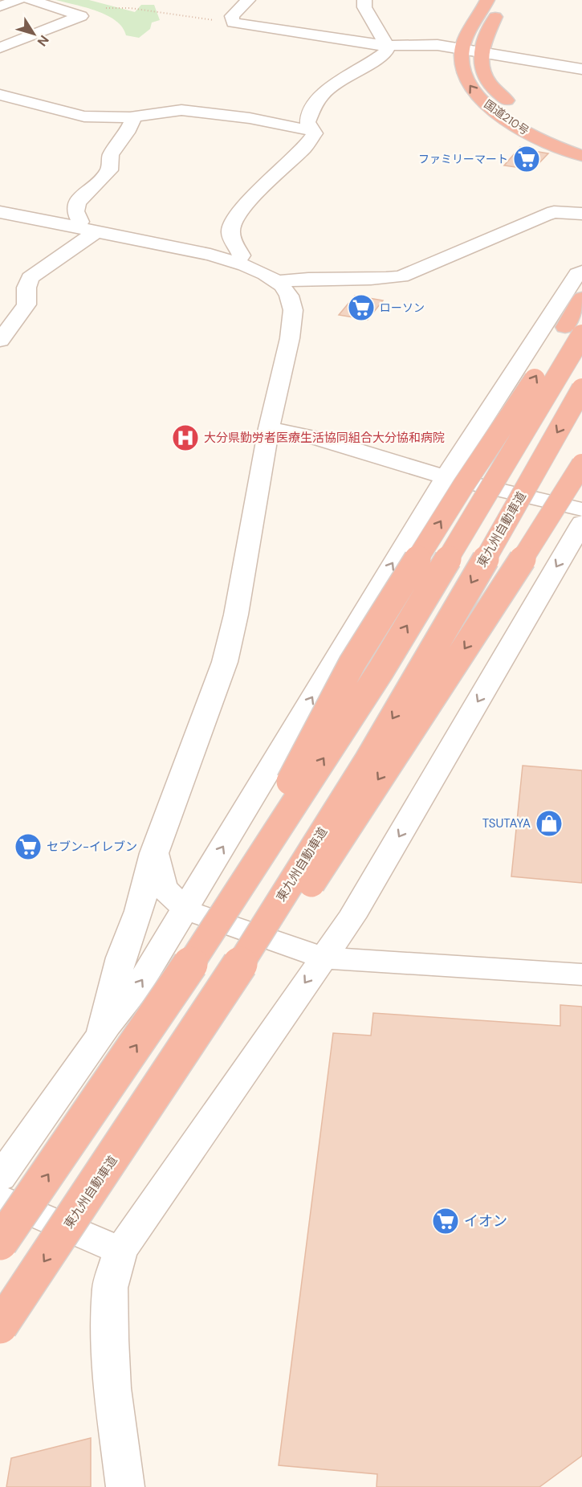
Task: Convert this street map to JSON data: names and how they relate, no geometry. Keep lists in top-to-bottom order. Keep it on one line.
{"streets":{"highway":["国道210号","東九州自動車道"]},"places":{"supermarket":["ファミリーマート","ローソン","セブン-イレブン","イオン"],"hospital":["大分県勤労者医療生活協同組合大分協和病院"],"shop":["TSUTAYA"]},"north":"bottom right"}
